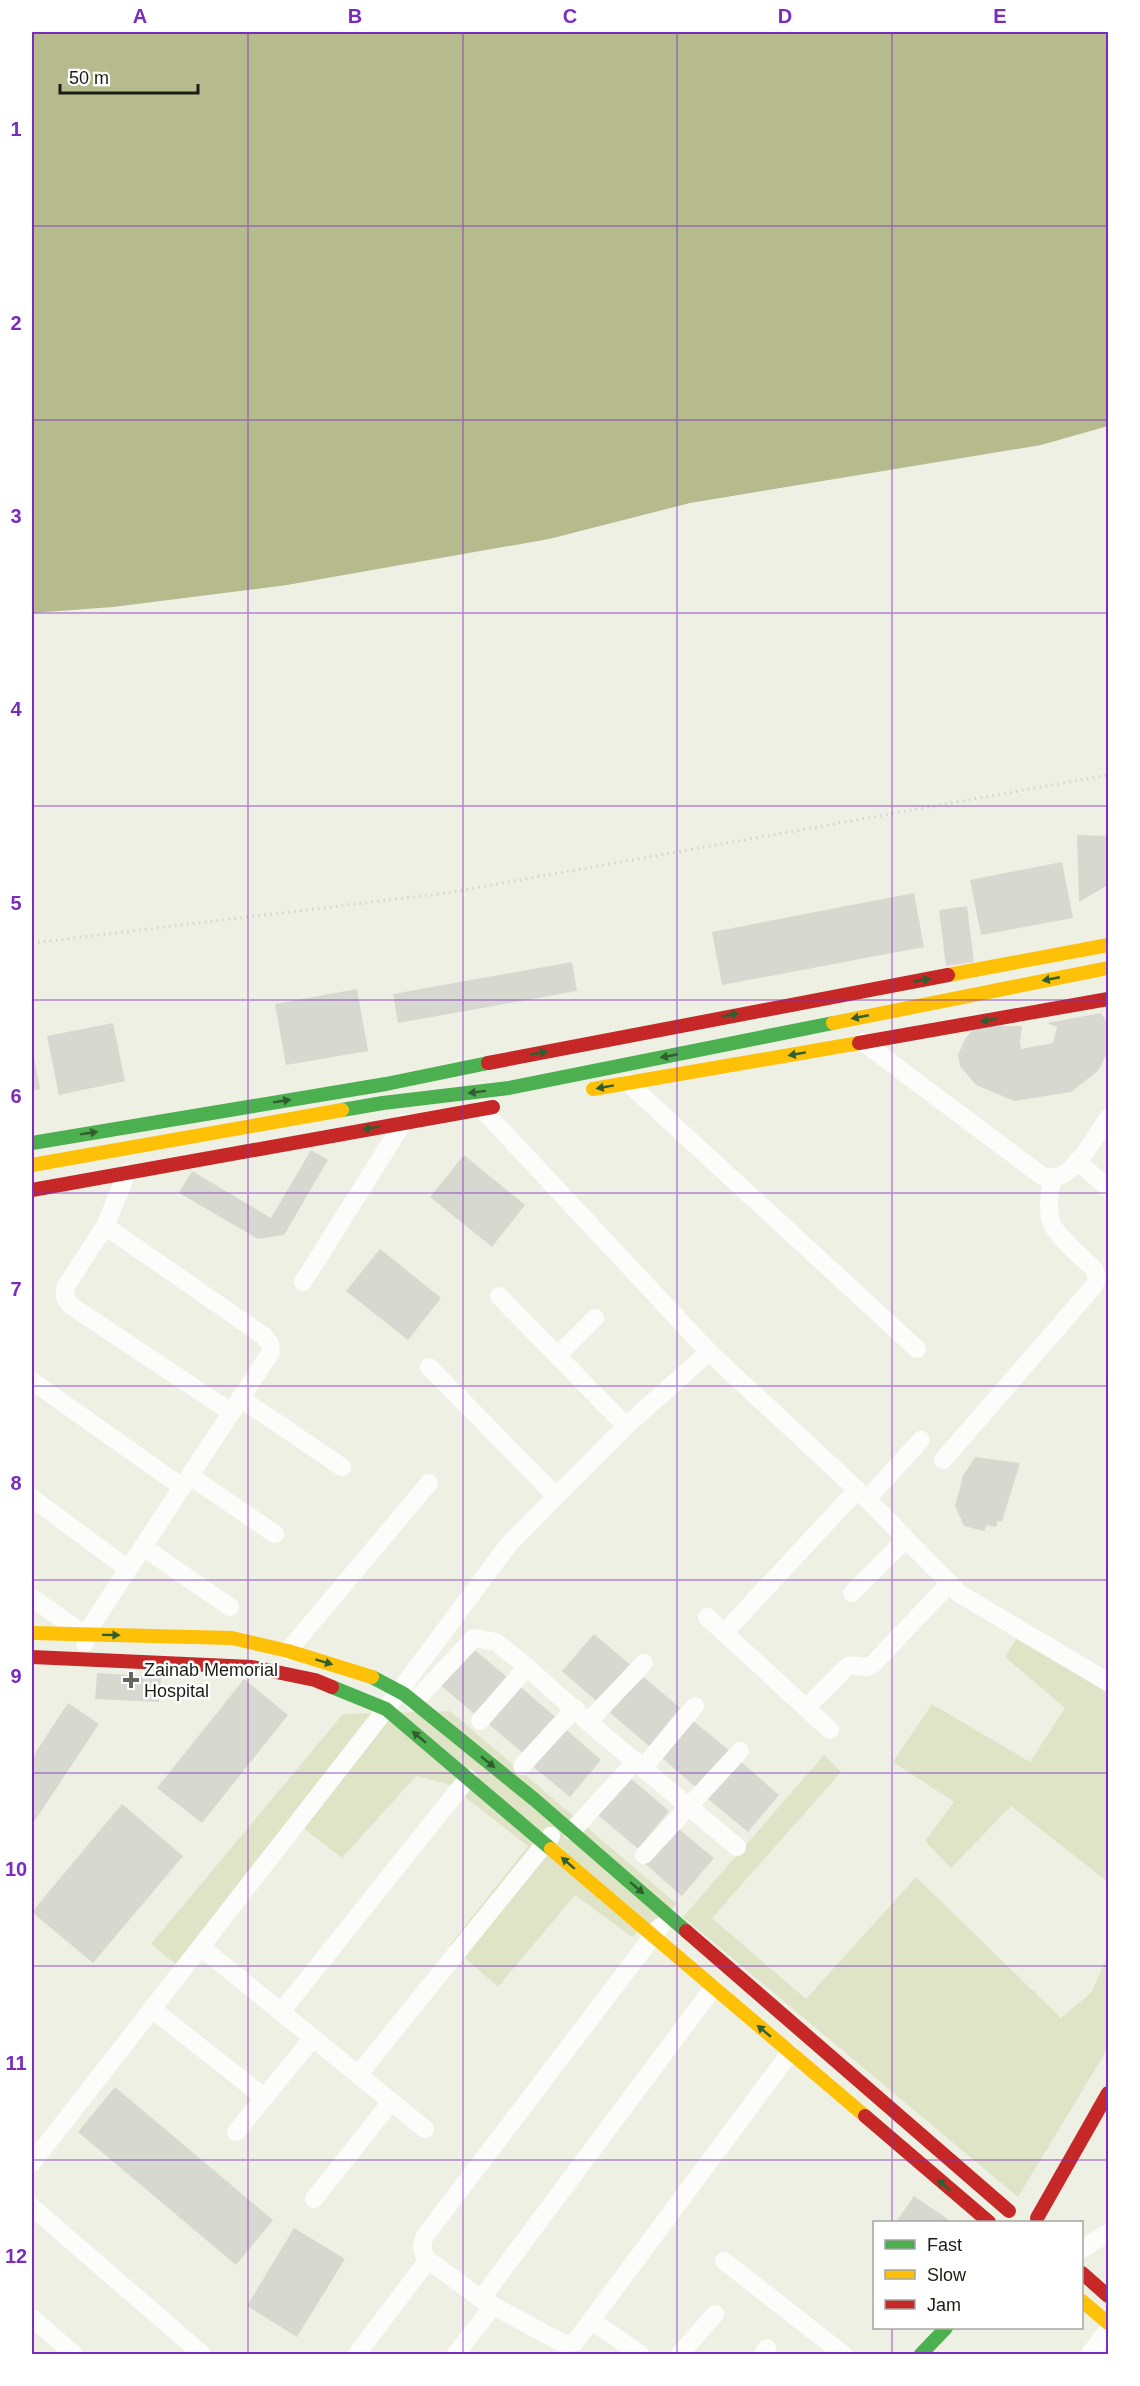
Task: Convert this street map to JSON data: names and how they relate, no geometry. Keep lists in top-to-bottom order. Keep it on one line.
{"places":{"health":["Zainab Memorial Hospital"]},"legend":["Fast","Slow","Jam"],"scale_bar":"50 m","grid":{"columns":["A","B","C","D","E"],"rows":["1","2","3","4","5","6","7","8","9","10","11","12"]}}
